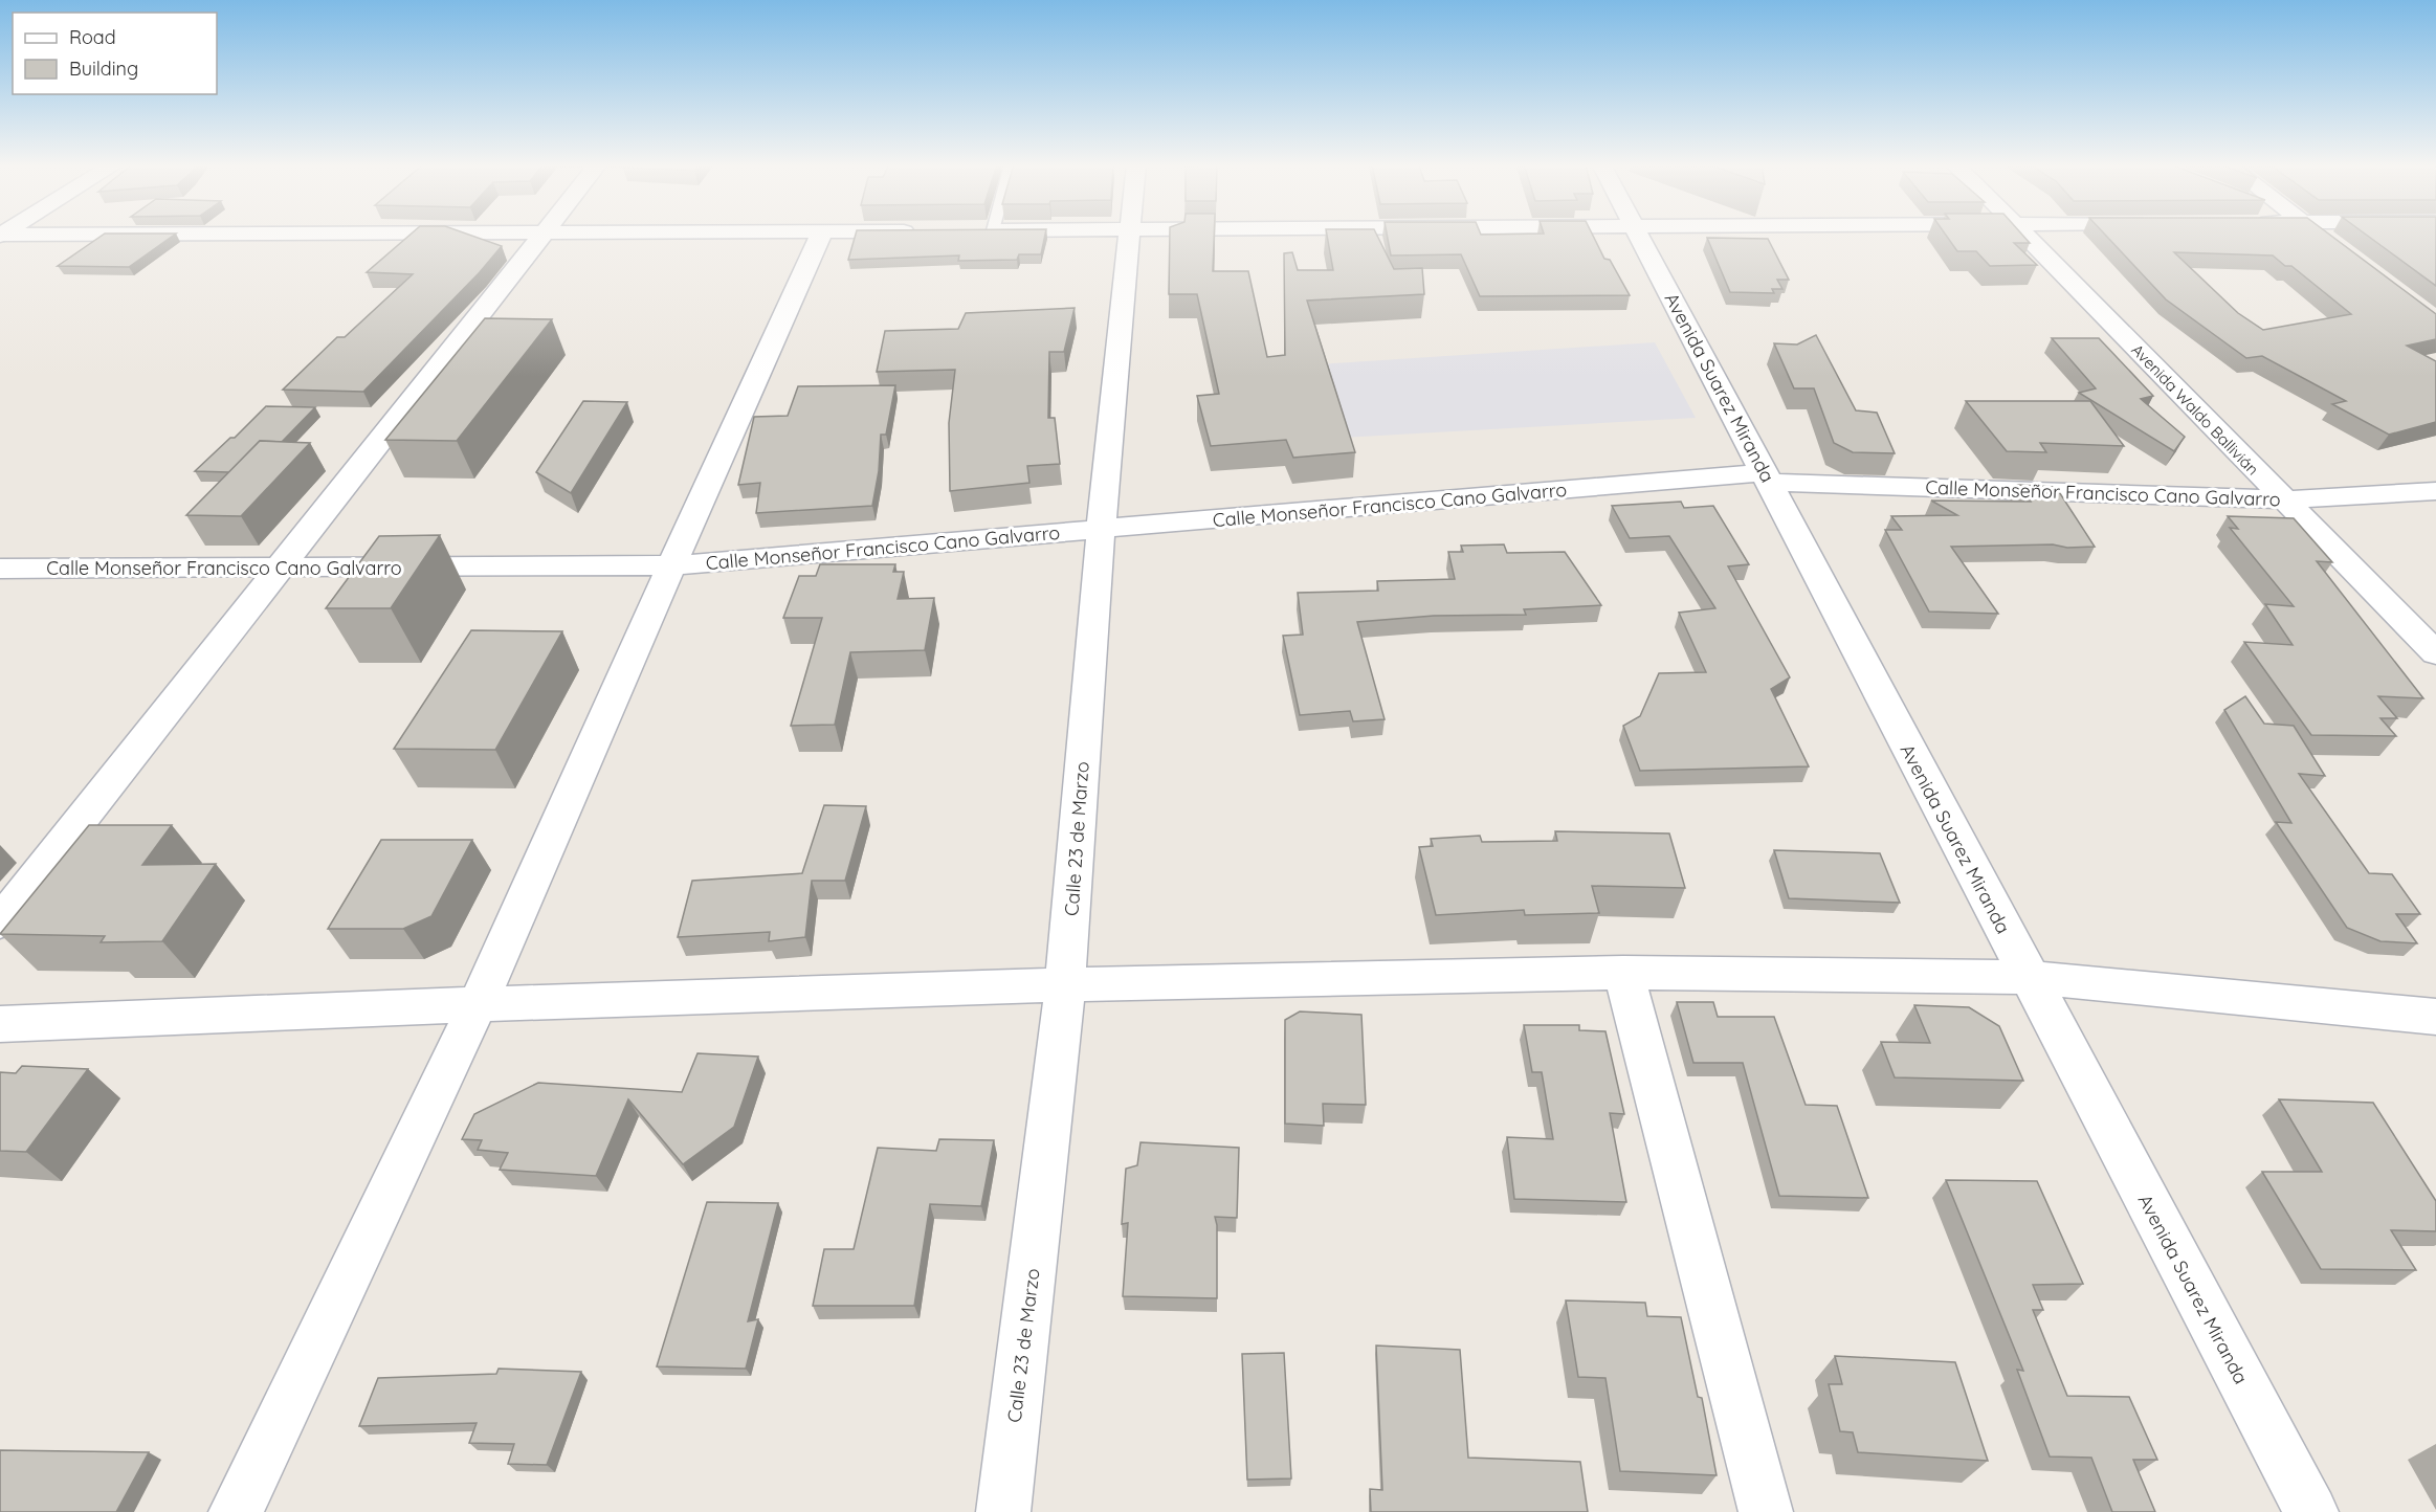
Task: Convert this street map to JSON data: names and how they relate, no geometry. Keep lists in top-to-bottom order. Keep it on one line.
{"streets":{"street":["Avenida Suarez Miranda","Avenida Waldo Ballivián","Calle Monseñor Francisco Cano Galvarro","Calle 23 de Marzo"]},"crossings":[["Avenida Suarez Miranda","Calle Monseñor Francisco Cano Galvarro"],["Avenida Waldo Ballivián","Calle Monseñor Francisco Cano Galvarro"],["Calle Monseñor Francisco Cano Galvarro","Calle 23 de Marzo"]],"legend":["Road","Building"]}
